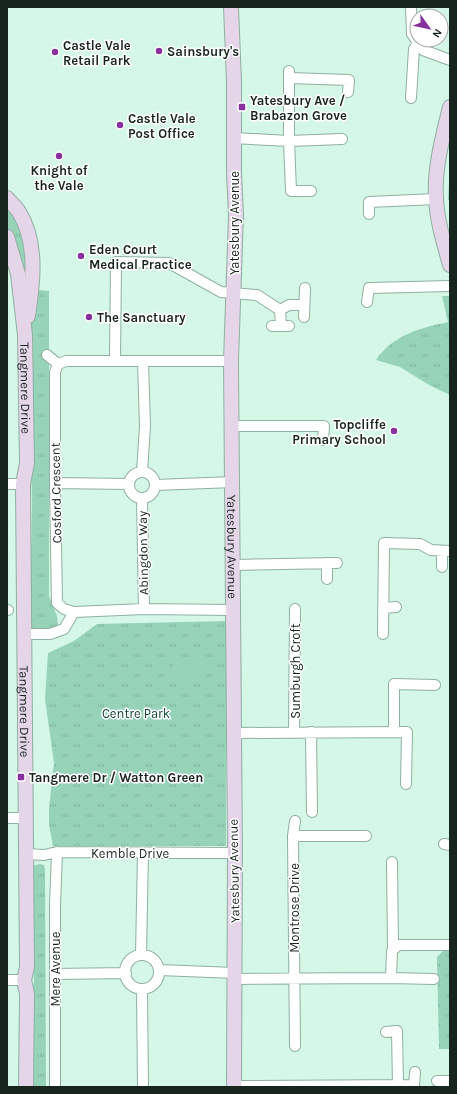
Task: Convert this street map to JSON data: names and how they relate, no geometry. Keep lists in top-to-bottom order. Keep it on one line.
{"streets":{"street":["Yatesbury Avenue","Tangmere Drive","Cosford Crescent","Abingdon Way","Sumburgh Croft","Kemble Drive","Montrose Drive","Mere Avenue"]},"crossings":[["Yatesbury Avenue","Sumburgh Croft"],["Yatesbury Avenue","Kemble Drive"],["Tangmere Drive","Kemble Drive"],["Kemble Drive","Mere Avenue"]],"parks":["Centre Park"],"places":{"other":["Sainsbury's","Castle Vale Retail Park","Castle Vale Post Office","Knight of the Vale","Eden Court Medical Practice","The Sanctuary","Topcliffe Primary School"],"transit":["Yatesbury Ave / Brabazon Grove","Tangmere Dr / Watton Green"]},"north":"bottom right"}
